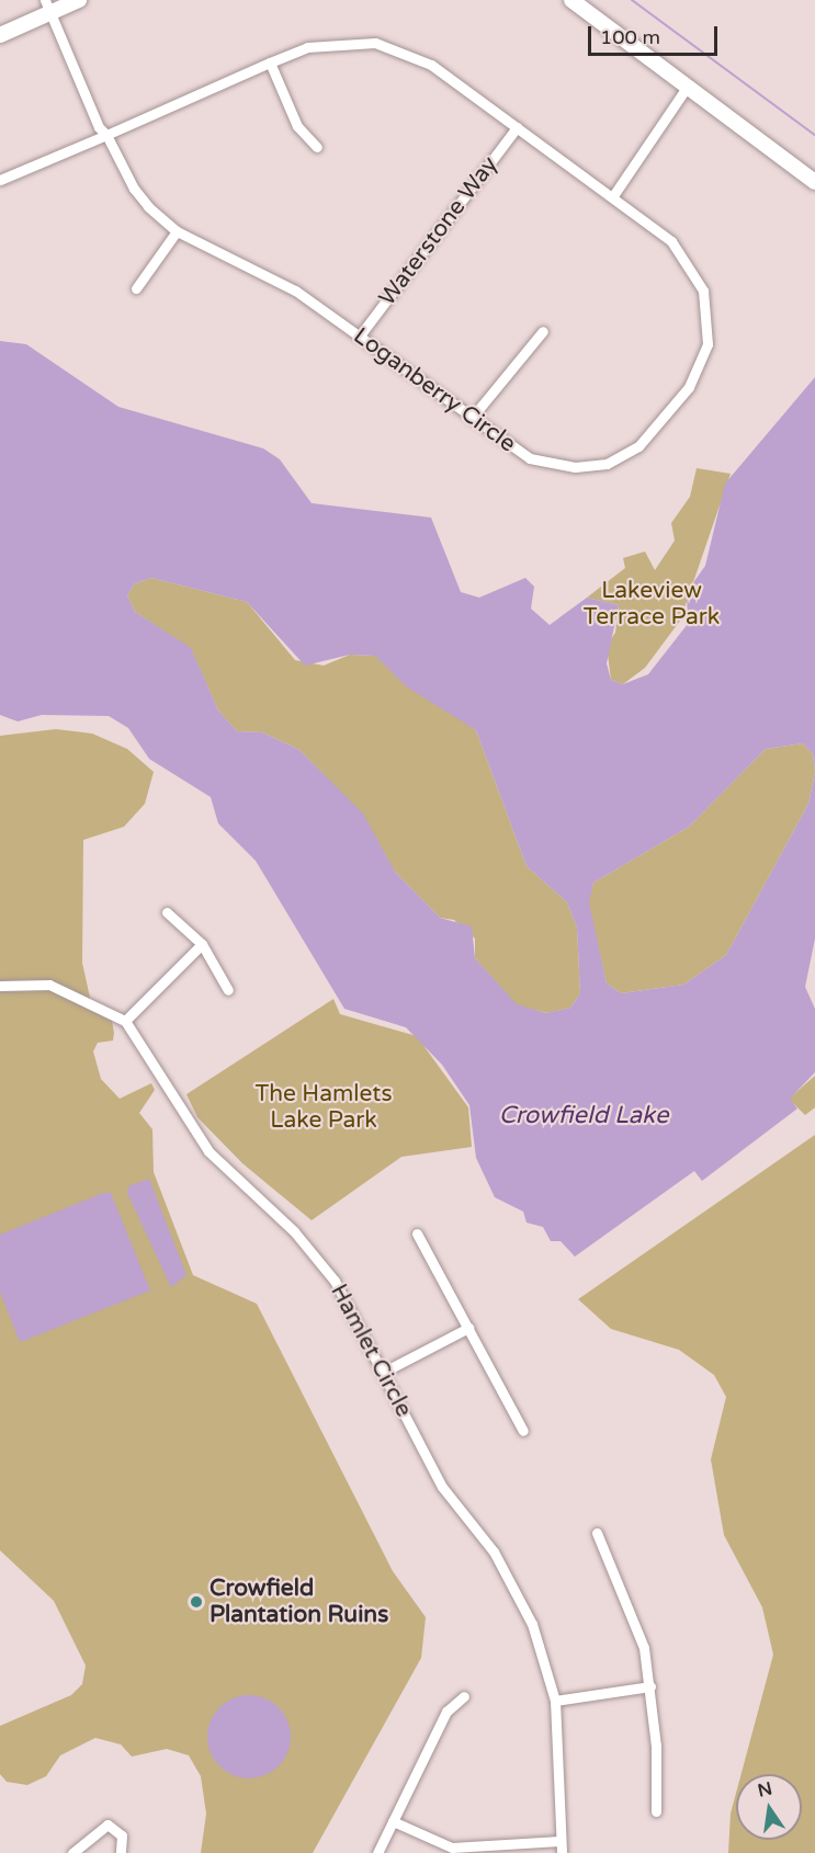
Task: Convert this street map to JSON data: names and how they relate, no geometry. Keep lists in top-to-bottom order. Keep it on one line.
{"streets":{"street":["Waterstone Way","Loganberry Circle","Hamlet Circle"]},"crossings":[["Waterstone Way","Loganberry Circle"]],"water":["Crowfield Lake"],"parks":["Lakeview Terrace Park","The Hamlets Lake Park"],"places":["Crowfield Plantation Ruins"],"scale_bar":"100 m","north":"top"}
